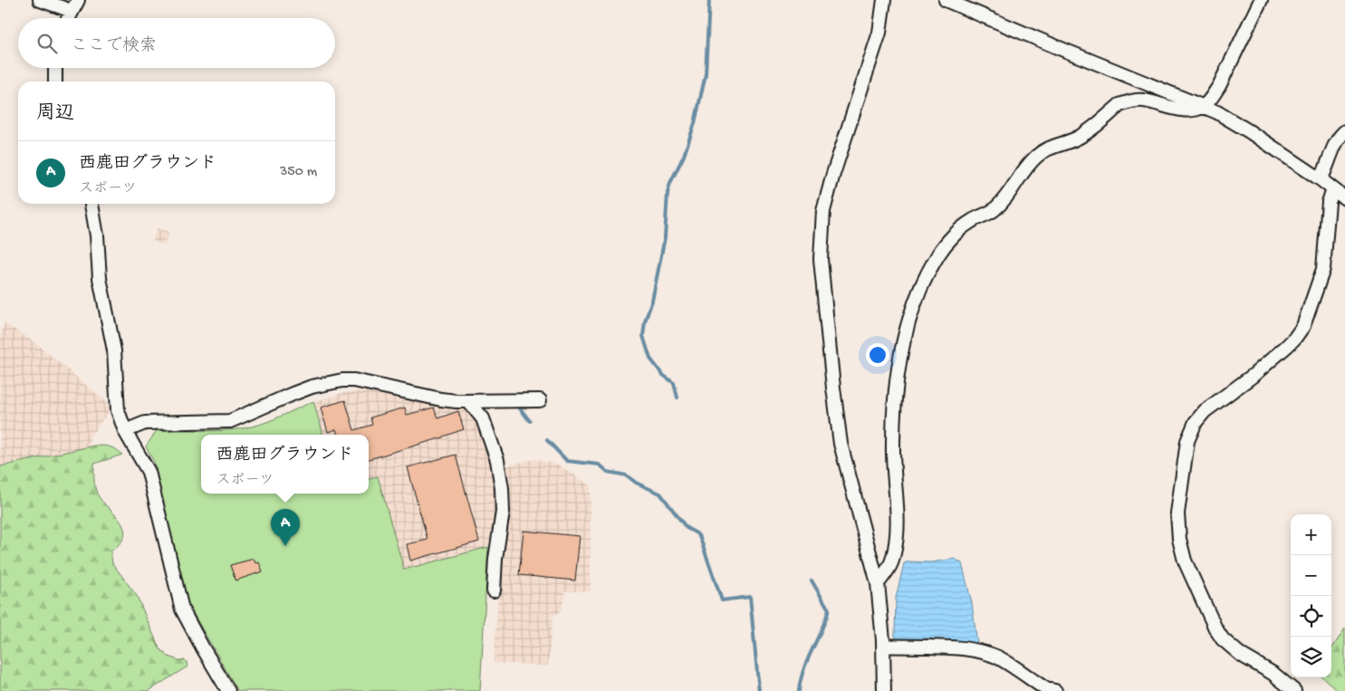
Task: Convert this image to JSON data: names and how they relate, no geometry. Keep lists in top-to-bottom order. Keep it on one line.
{"page":{"search":"ここで検索","heading":"周辺","list":[{"mark":"A","name":"西鹿田グラウンド","note":"スポーツ","value":"350 m"}],"popup":["西鹿田グラウンド","スポーツ"],"pins":"A","map_buttons":["+","−"]}}
